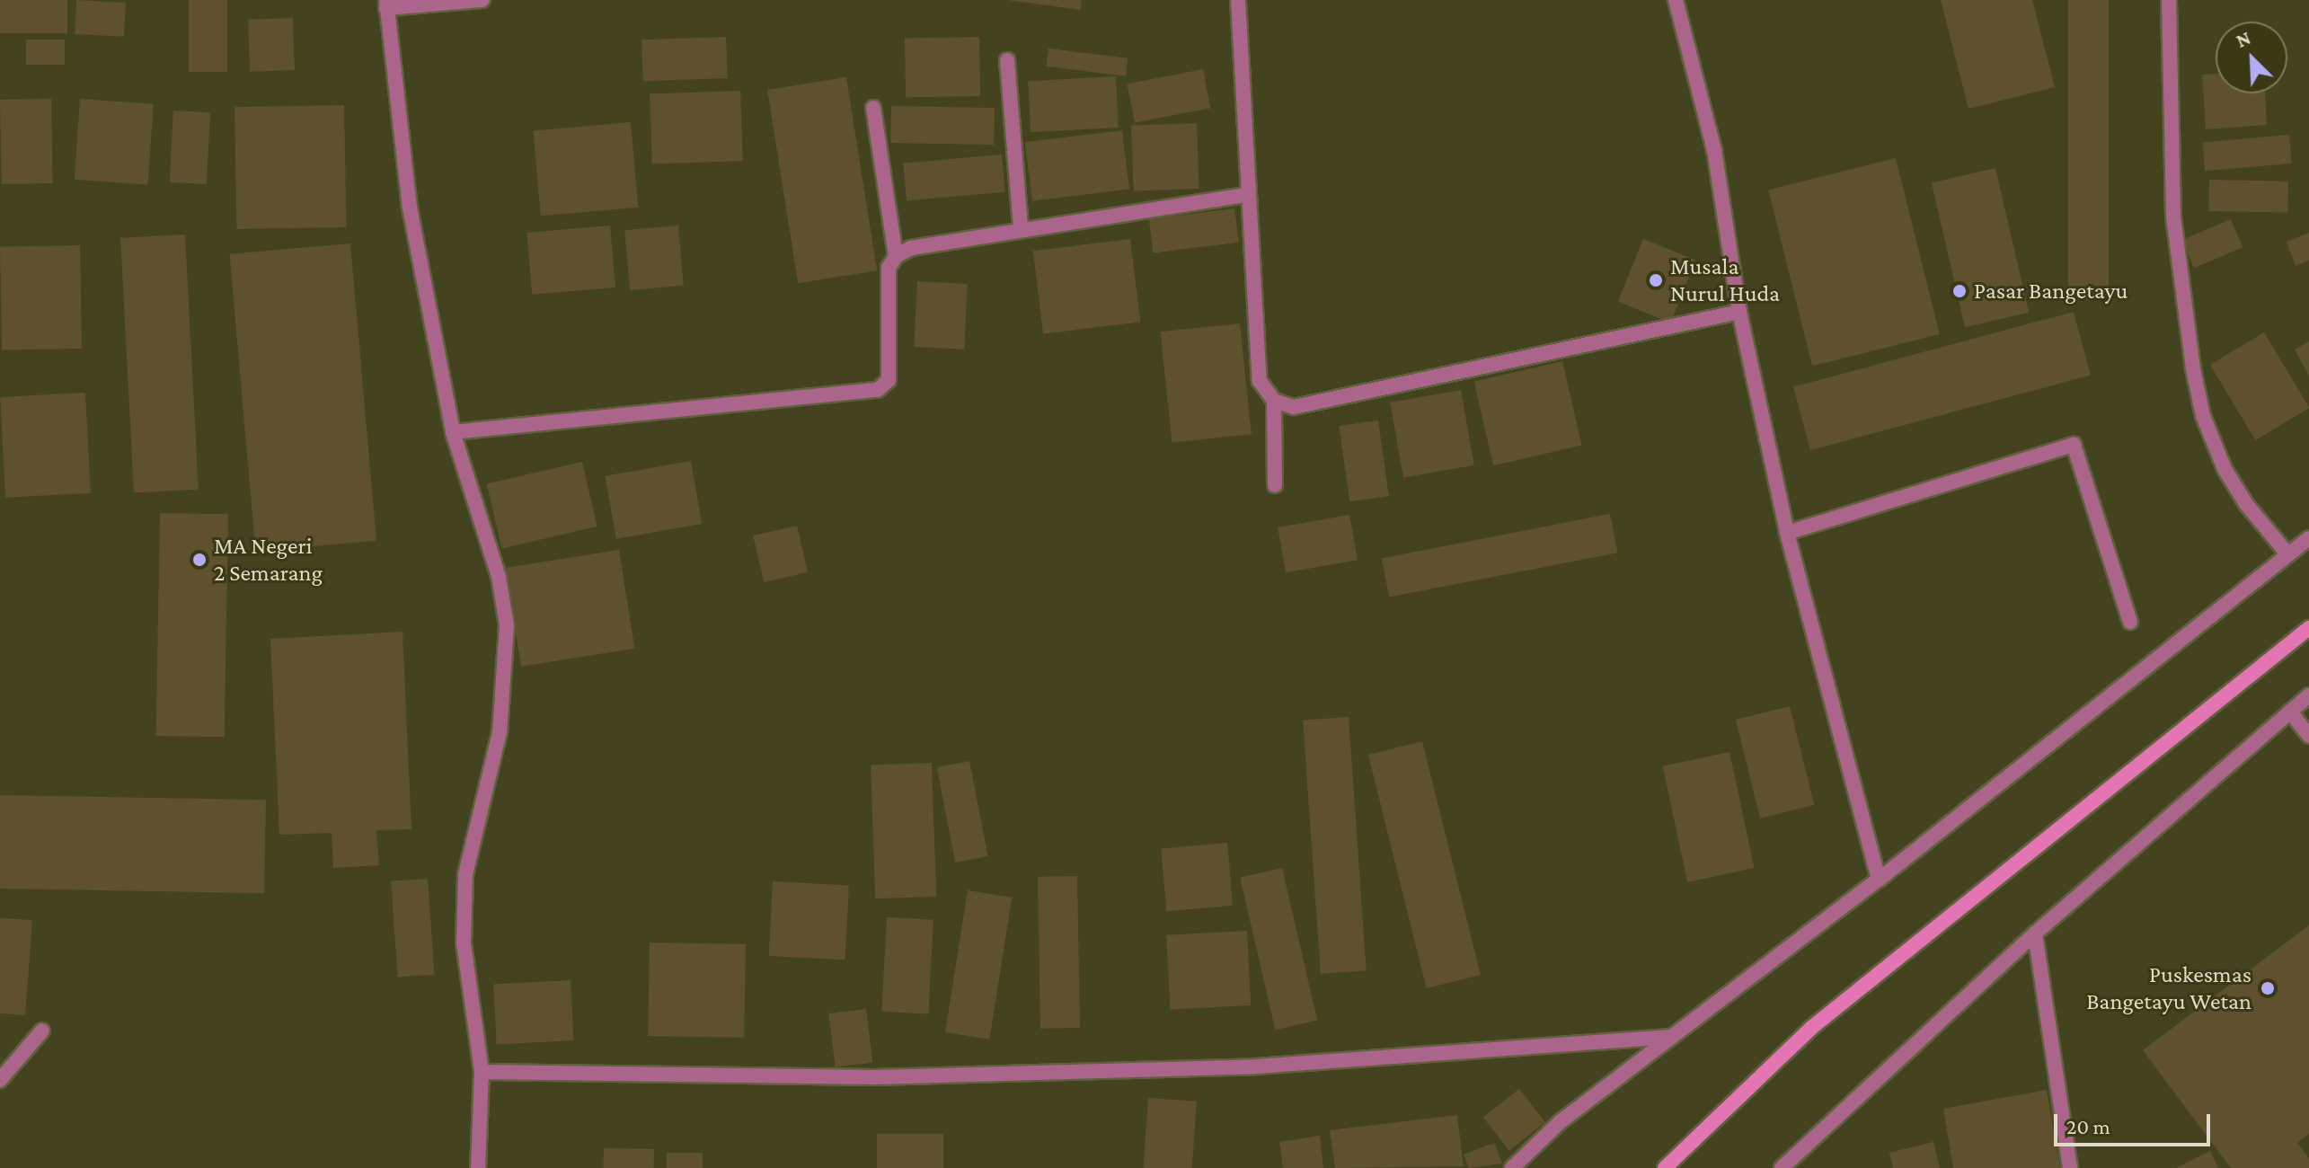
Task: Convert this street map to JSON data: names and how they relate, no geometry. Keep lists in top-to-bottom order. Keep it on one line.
{"places":["Musala Nurul Huda","Pasar Bangetayu","MA Negeri 2 Semarang","Puskesmas Bangetayu Wetan"],"scale_bar":"20 m","north":"top left"}
